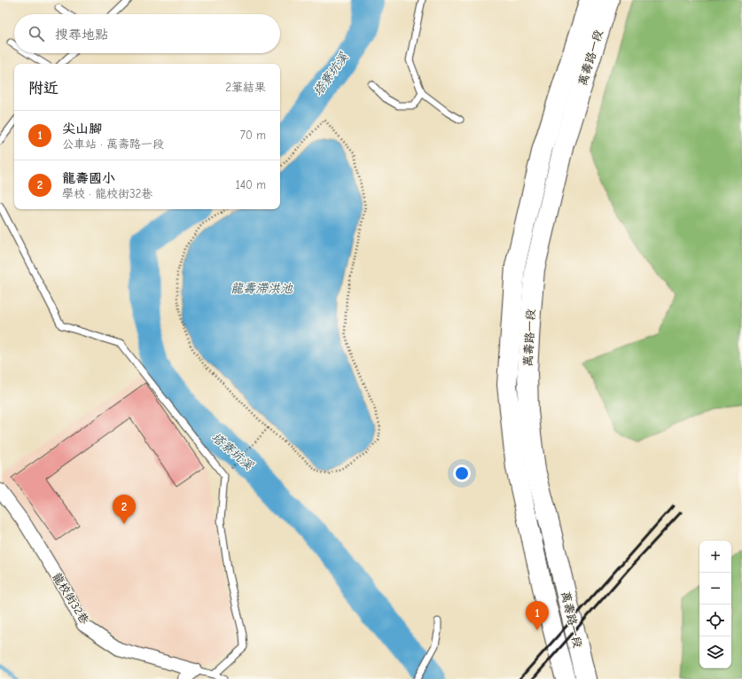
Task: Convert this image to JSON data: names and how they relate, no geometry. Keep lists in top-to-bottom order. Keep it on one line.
{"streets":{"main road":["萬壽路一段"],"street":["龍校街32巷"]},"water":["塔寮坑溪","龍壽滯洪池"],"page":{"search":"搜尋地點","heading":["附近","2筆結果"],"list":[{"mark":"1","name":"尖山腳","note":"公車站 · 萬壽路一段","value":"70 m"},{"mark":"2","name":"龍壽國小","note":"學校 · 龍校街32巷","value":"140 m"}],"pins":["2","1"],"map_buttons":["+","−"]}}
